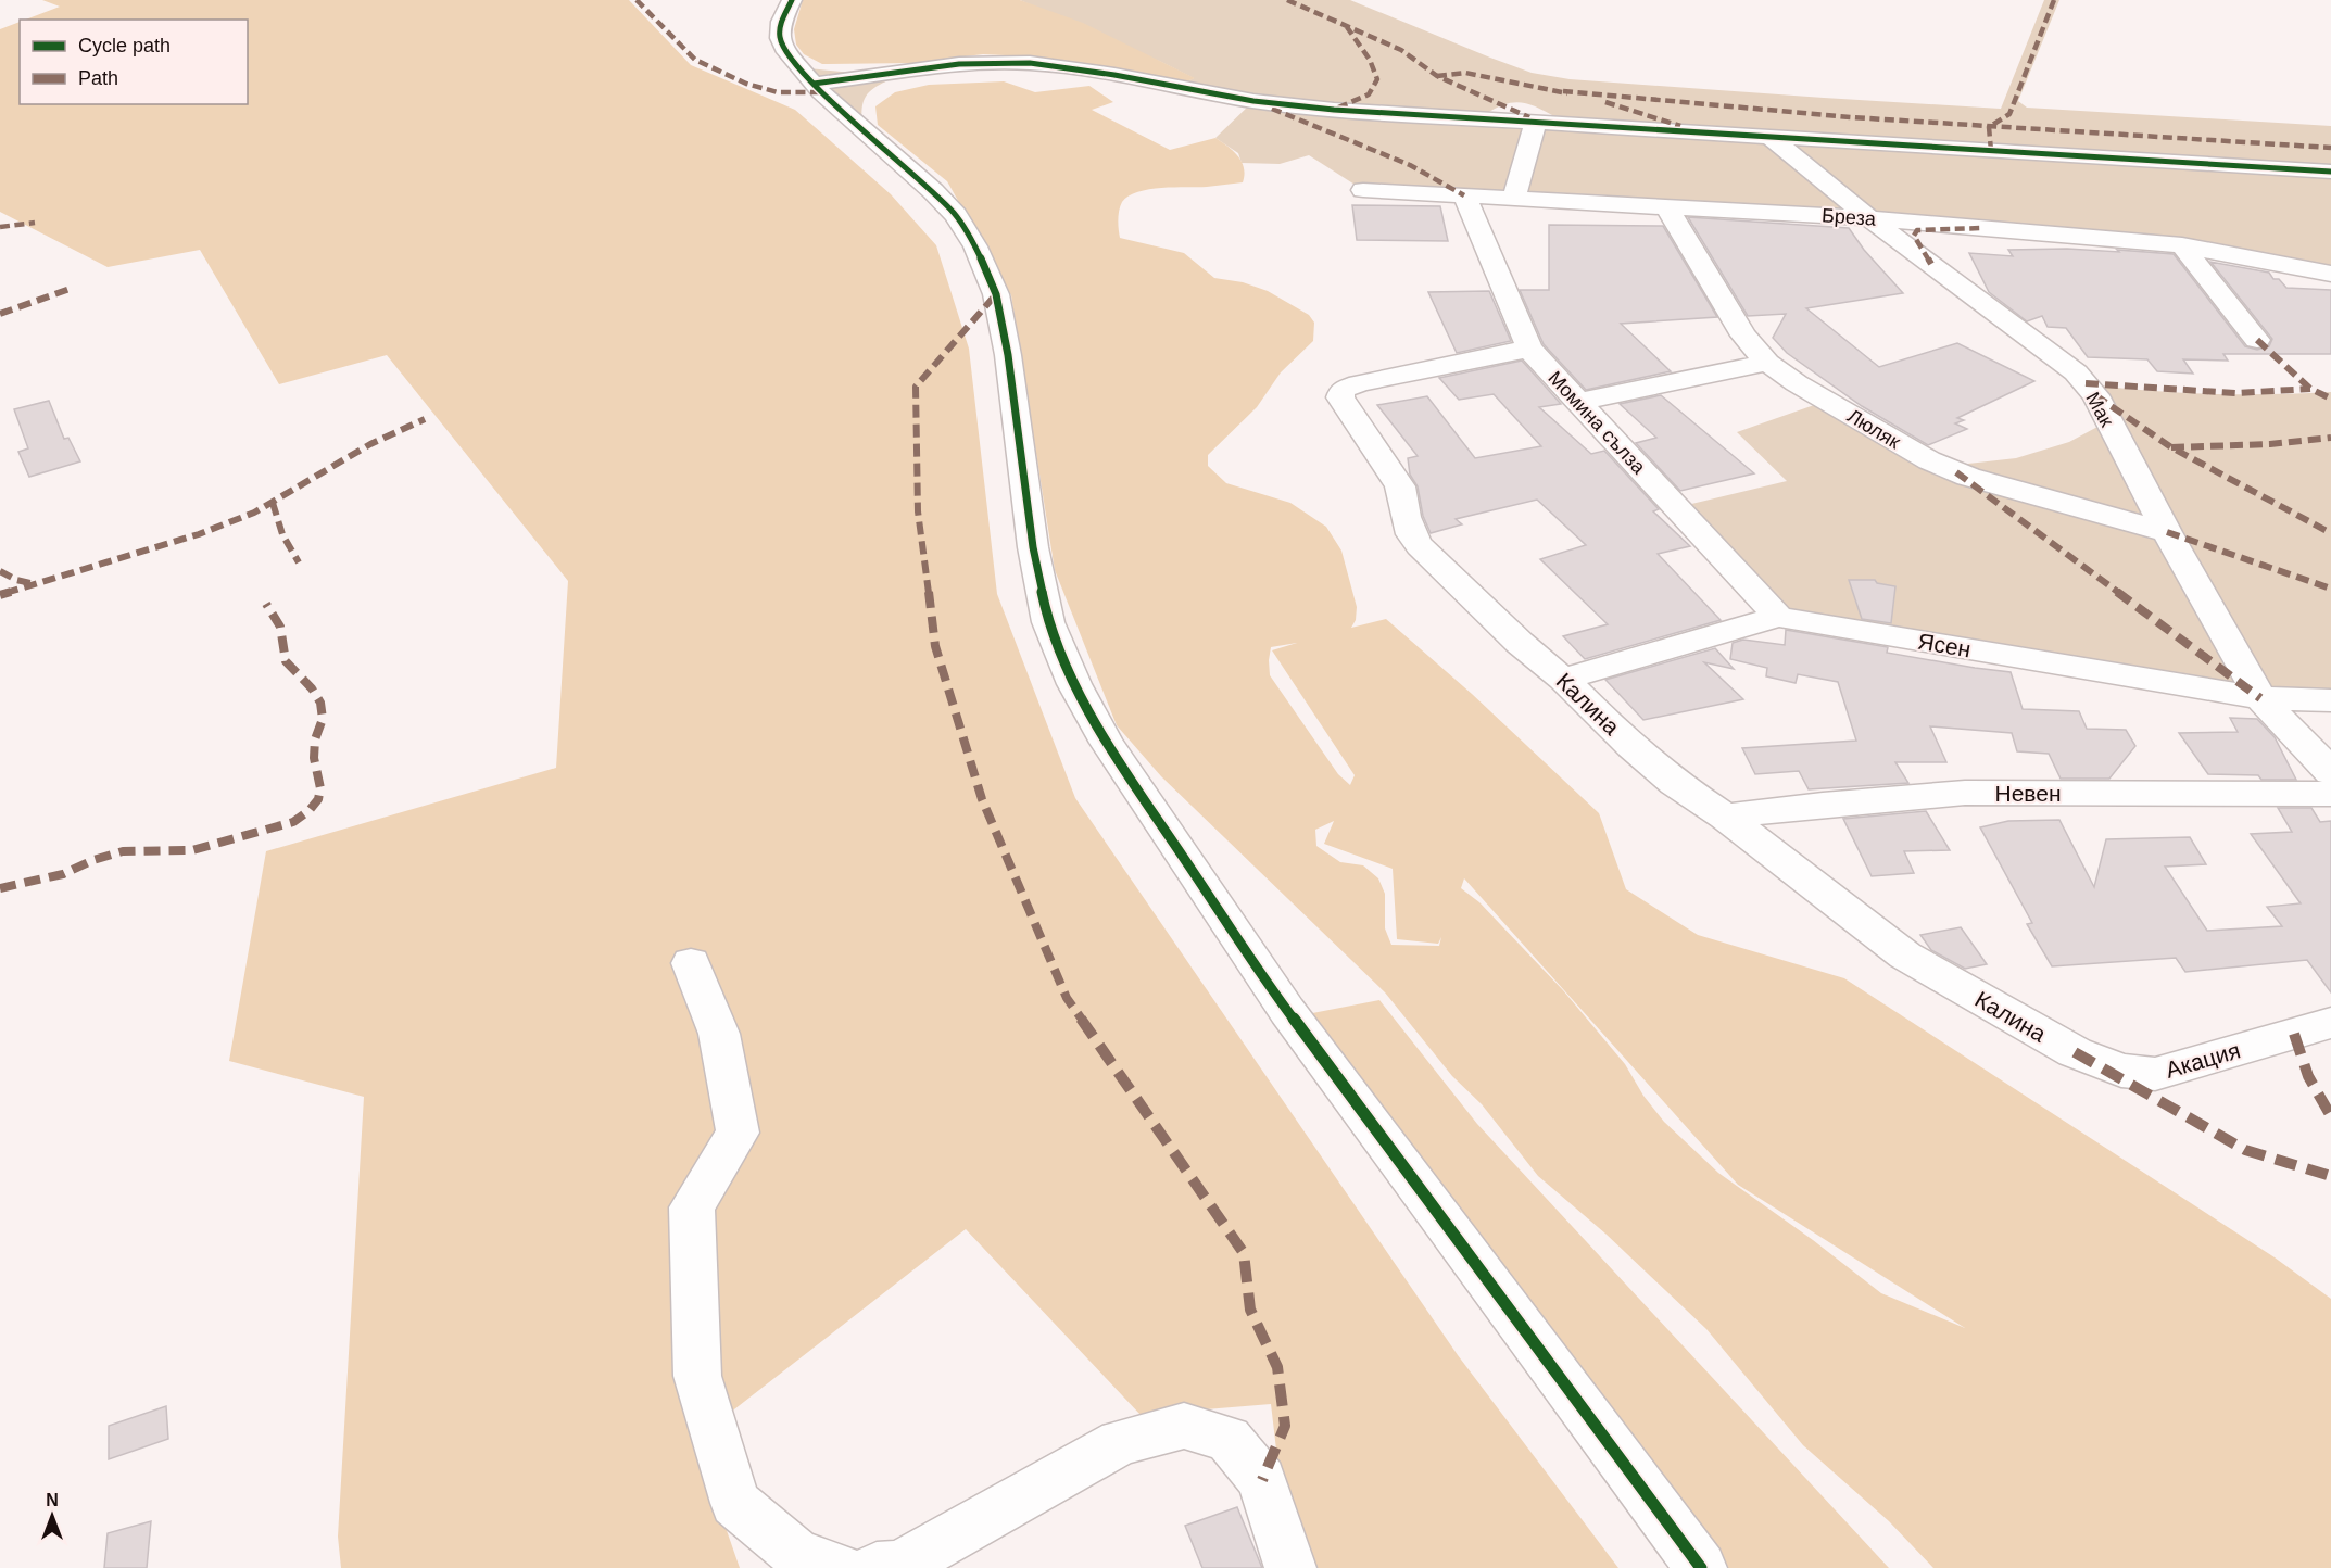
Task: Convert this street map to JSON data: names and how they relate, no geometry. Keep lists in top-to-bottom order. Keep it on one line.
{"streets":{"street":["Бреза","Мак","Момина сълза","Люляк","Ясен","Калина","Невен","Акация"]},"crossings":[["Бреза","Мак"],["Бреза","Момина сълза"],["Бреза","Люляк"],["Мак","Люляк"],["Мак","Ясен"],["Момина сълза","Ясен"],["Момина сълза","Калина"],["Ясен","Калина"],["Калина","Невен"],["Калина","Акация"]],"legend":["Cycle path","Path"],"north":"top"}
